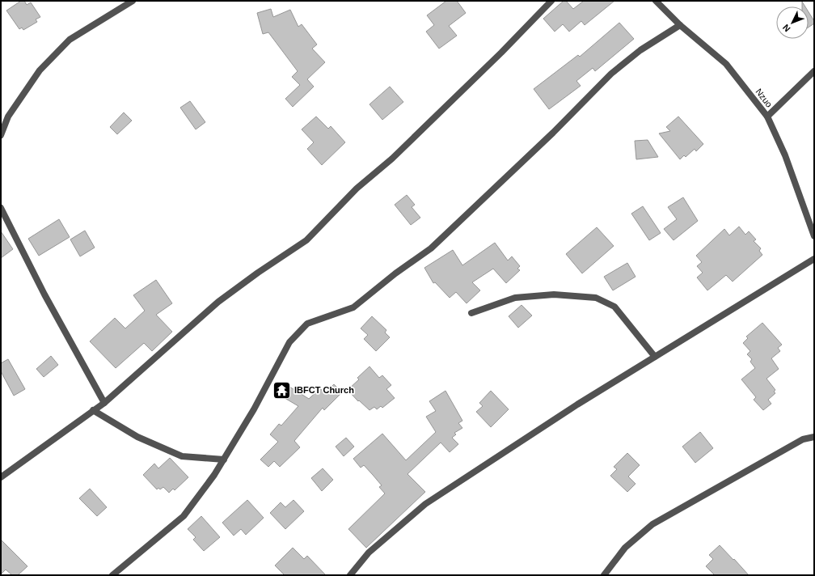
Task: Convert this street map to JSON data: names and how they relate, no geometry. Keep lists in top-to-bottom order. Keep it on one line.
{"streets":{"street":["Nzuo"]},"places":{"temple":["IBFCT Church"]},"north":"bottom left"}
